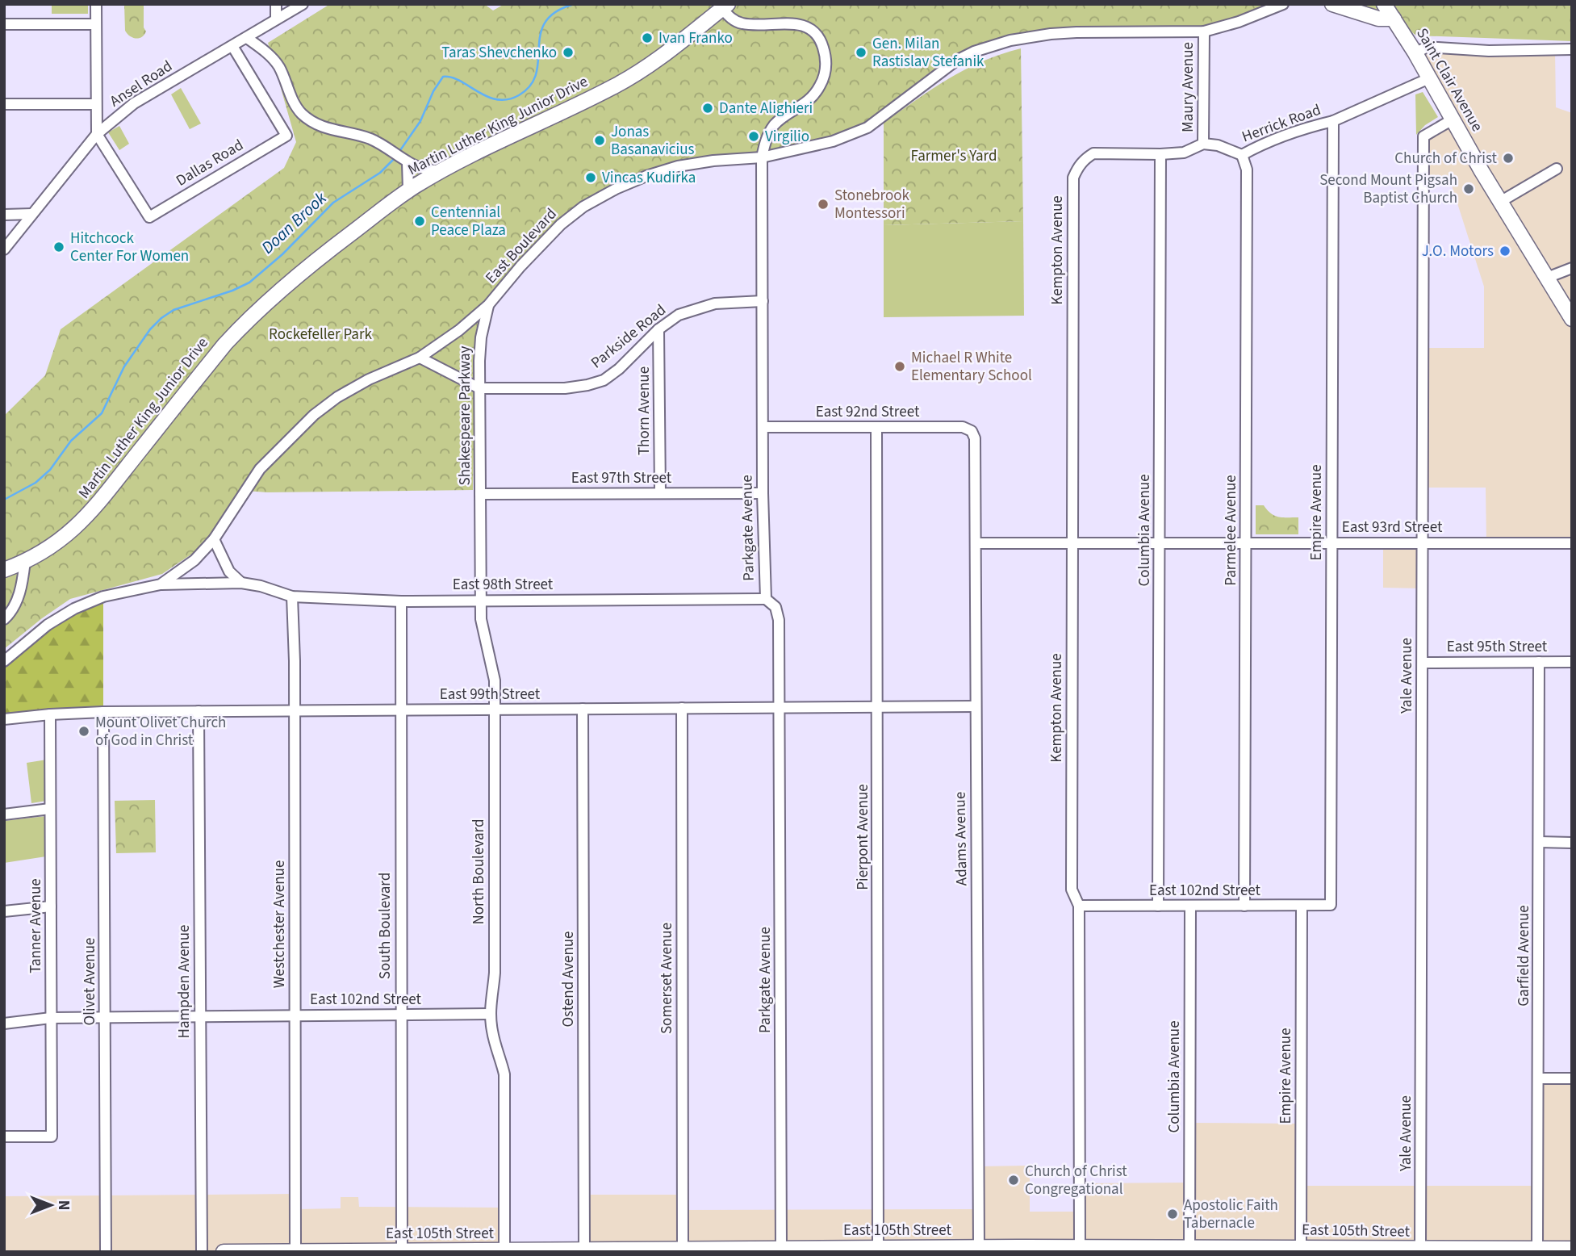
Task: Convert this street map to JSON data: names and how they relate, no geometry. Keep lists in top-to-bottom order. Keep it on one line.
{"streets":{"main road":["Saint Clair Avenue","Martin Luther King Junior Drive","East 105th Street"],"street":["Ansel Road","Maury Avenue","Herrick Road","Dallas Road","East Boulevard","Kempton Avenue","Parkside Road","Thorn Avenue","East 92nd Street","Shakespeare Parkway","East 97th Street","Empire Avenue","East 93rd Street","Parkgate Avenue","Columbia Avenue","Parmelee Avenue","East 98th Street","East 95th Street","Yale Avenue","East 99th Street","Pierpont Avenue","Adams Avenue","North Boulevard","East 102nd Street","Westchester Avenue","Tanner Avenue","South Boulevard","Garfield Avenue","Somerset Avenue","Ostend Avenue","Olivet Avenue","Hampden Avenue"]},"crossings":[["Saint Clair Avenue","Herrick Road"],["Saint Clair Avenue","Yale Avenue"],["Ansel Road","Dallas Road"],["Maury Avenue","Herrick Road"],["Maury Avenue","East Boulevard"],["Herrick Road","Empire Avenue"],["Herrick Road","Parmelee Avenue"],["Martin Luther King Junior Drive","Parkgate Avenue"],["East Boulevard","Parkside Road"],["East Boulevard","Shakespeare Parkway"],["East Boulevard","Parkgate Avenue"],["East Boulevard","East 98th Street"],["Kempton Avenue","East 93rd Street"],["Kempton Avenue","Columbia Avenue"],["Kempton Avenue","East 102nd Street"],["Kempton Avenue","East 105th Street"],["Parkside Road","Thorn Avenue"],["Parkside Road","Shakespeare Parkway"],["Parkside Road","Parkgate Avenue"],["Thorn Avenue","East 97th Street"],["East 92nd Street","Parkgate Avenue"],["East 92nd Street","Pierpont Avenue"],["East 92nd Street","Adams Avenue"],["Shakespeare Parkway","East 97th Street"],["Shakespeare Parkway","North Boulevard"],["East 97th Street","Parkgate Avenue"],["East 97th Street","North Boulevard"],["Empire Avenue","East 93rd Street"],["Empire Avenue","East 102nd Street"],["Empire Avenue","East 105th Street"],["East 93rd Street","Columbia Avenue"],["East 93rd Street","Parmelee Avenue"],["East 93rd Street","Yale Avenue"],["East 93rd Street","Adams Avenue"],["Parkgate Avenue","East 98th Street"],["Parkgate Avenue","East 99th Street"],["Parkgate Avenue","East 105th Street"],["Columbia Avenue","East 102nd Street"],["Columbia Avenue","East 105th Street"],["Parmelee Avenue","East 102nd Street"],["East 98th Street","North Boulevard"],["East 98th Street","Westchester Avenue"],["East 98th Street","South Boulevard"],["East 95th Street","Yale Avenue"],["East 95th Street","Garfield Avenue"],["Yale Avenue","East 105th Street"],["East 99th Street","Pierpont Avenue"],["East 99th Street","Adams Avenue"],["East 99th Street","North Boulevard"],["East 99th Street","Westchester Avenue"],["East 99th Street","Tanner Avenue"],["East 99th Street","South Boulevard"],["East 99th Street","Somerset Avenue"],["East 99th Street","Ostend Avenue"],["East 99th Street","Olivet Avenue"],["East 99th Street","Hampden Avenue"],["Pierpont Avenue","East 105th Street"],["Adams Avenue","East 105th Street"],["North Boulevard","East 102nd Street"],["North Boulevard","East 105th Street"],["East 102nd Street","Westchester Avenue"],["East 102nd Street","Tanner Avenue"],["East 102nd Street","South Boulevard"],["East 102nd Street","Olivet Avenue"],["East 102nd Street","Hampden Avenue"],["Westchester Avenue","East 105th Street"],["South Boulevard","East 105th Street"],["Garfield Avenue","East 105th Street"],["Somerset Avenue","East 105th Street"],["Ostend Avenue","East 105th Street"]],"water":["Doan Brook"],"parks":["Farmer's Yard","Rockefeller Park"],"places":["Ivan Franko","Taras Shevchenko","Gen. Milan Rastislav Stefanik","Dante Alighieri","Virgilio","Jonas Basanavicius","Church of Christ","Vincas Kudirka","Second Mount Pigsah Baptist Church","Stonebrook Montessori","Centennial Peace Plaza","Hitchcock Center For Women","J.O. Motors","Michael R White Elementary School","Mount Olivet Church of God in Christ","Church of Christ Congregational","Apostolic Faith Tabernacle"],"north":"right"}
